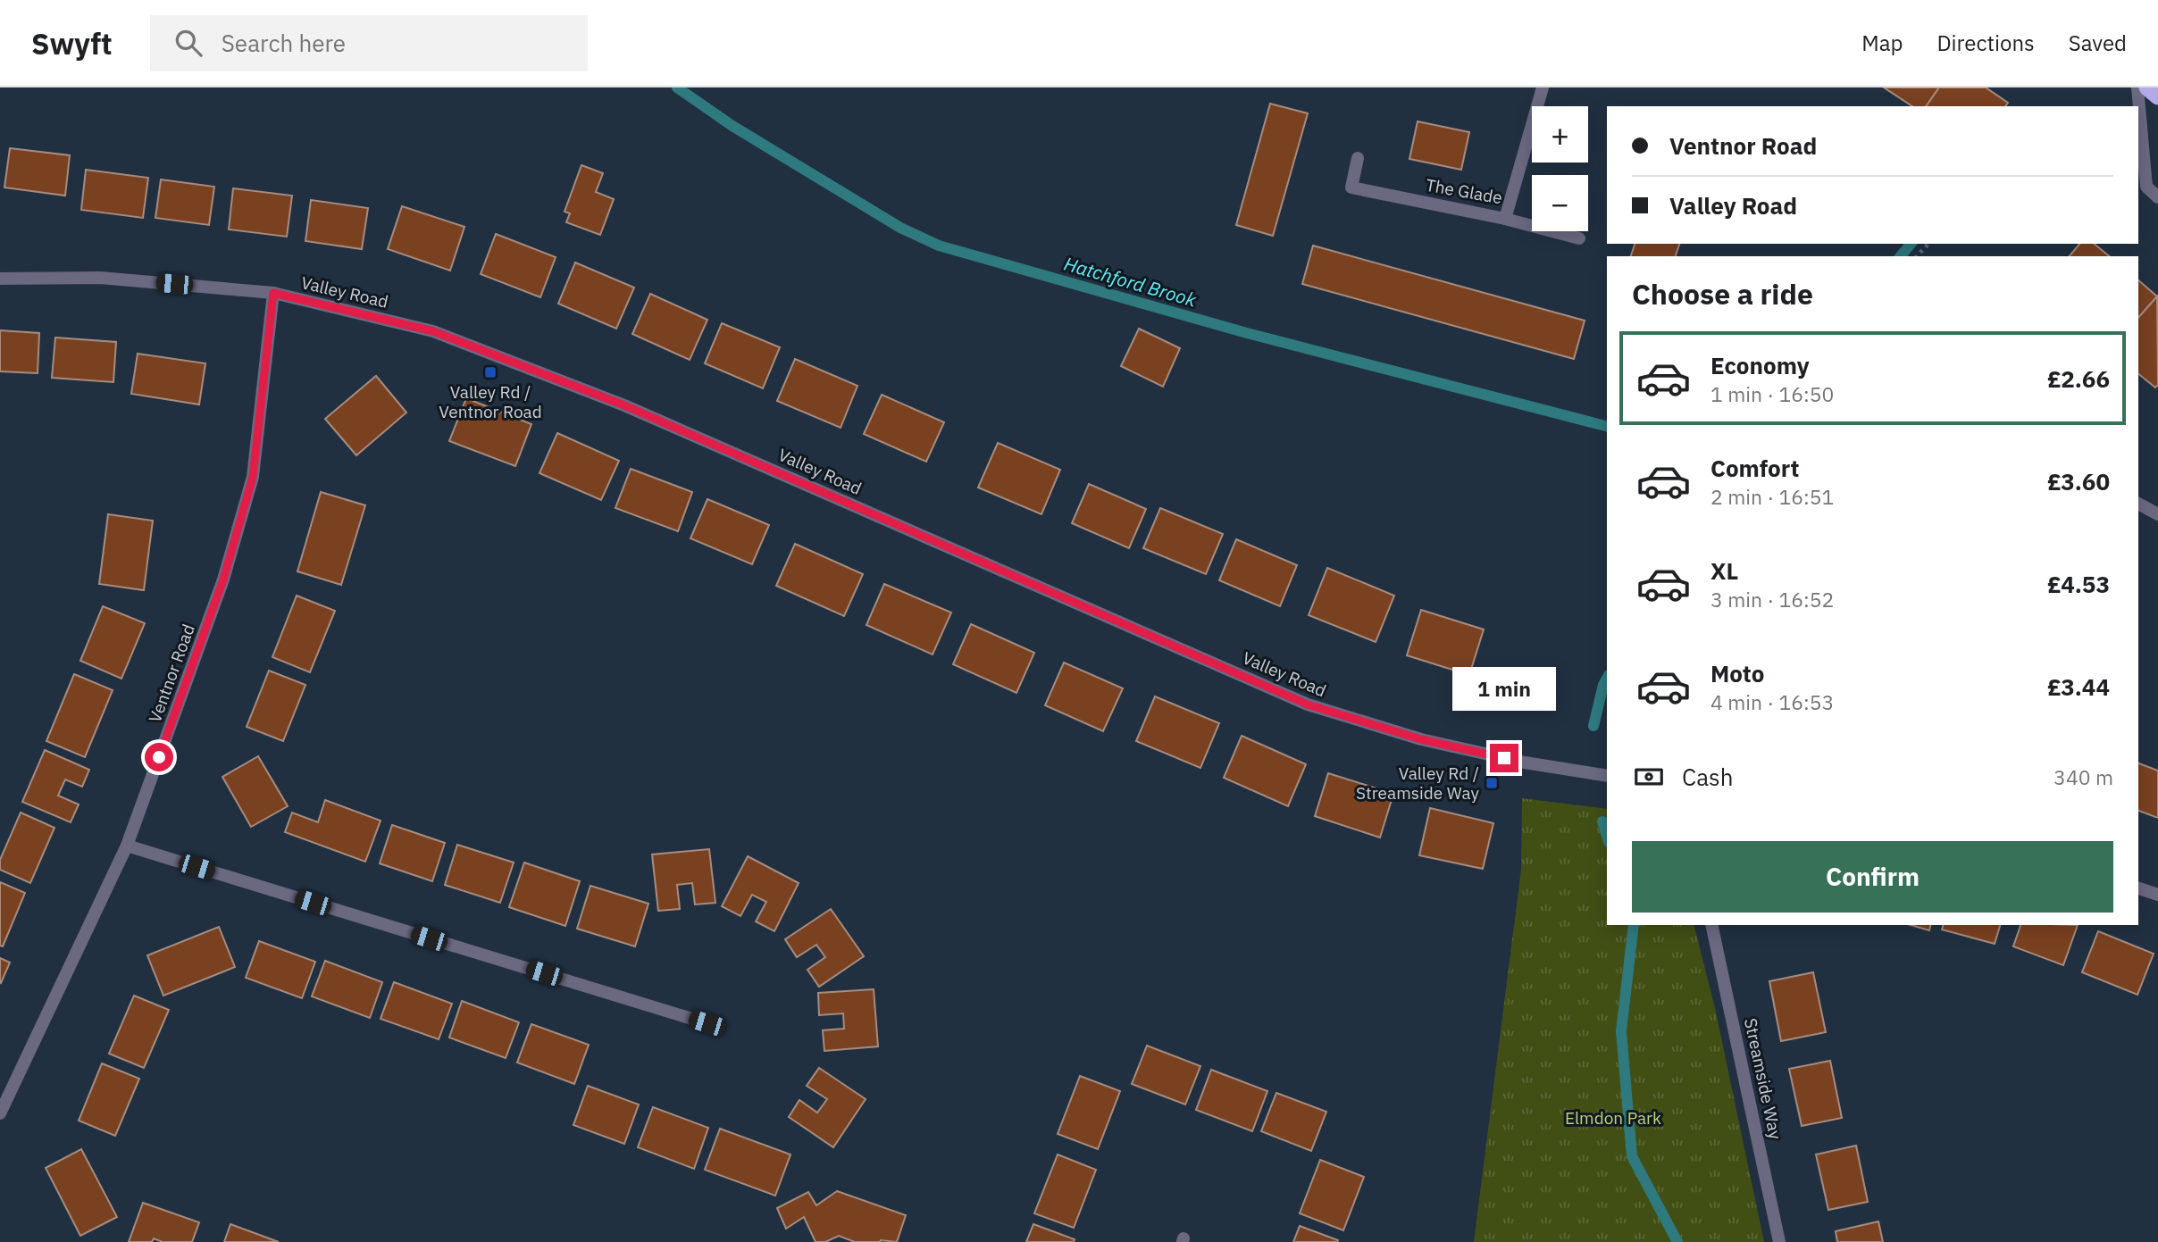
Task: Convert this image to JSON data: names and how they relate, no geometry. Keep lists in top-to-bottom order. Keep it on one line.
{"streets":{"street":["The Glade","Valley Road","Ventnor Road","Streamside Way"]},"crossings":[["Valley Road","Ventnor Road"]],"water":["Hatchford Brook"],"parks":["Elmdon Park"],"places":{"transit":["Valley Rd / Ventnor Road","Valley Rd / Streamside Way"]},"page":{"header":"Swyft","search":"Search here","nav":["Map","Directions","Saved"],"map_buttons":["+","−"],"banner":["Ventnor Road","Valley Road"],"heading":"Choose a ride","list":[{"name":"Economy","note":"1 min · 16:50","value":"£2.66"},{"name":"Comfort","note":"2 min · 16:51","value":"£3.60"},{"name":"XL","note":"3 min · 16:52","value":"£4.53"},{"name":"Moto","note":"4 min · 16:53","value":"£3.44"}],"bubble":"1 min","pay":["Cash","340 m"],"buttons":"Confirm"}}
